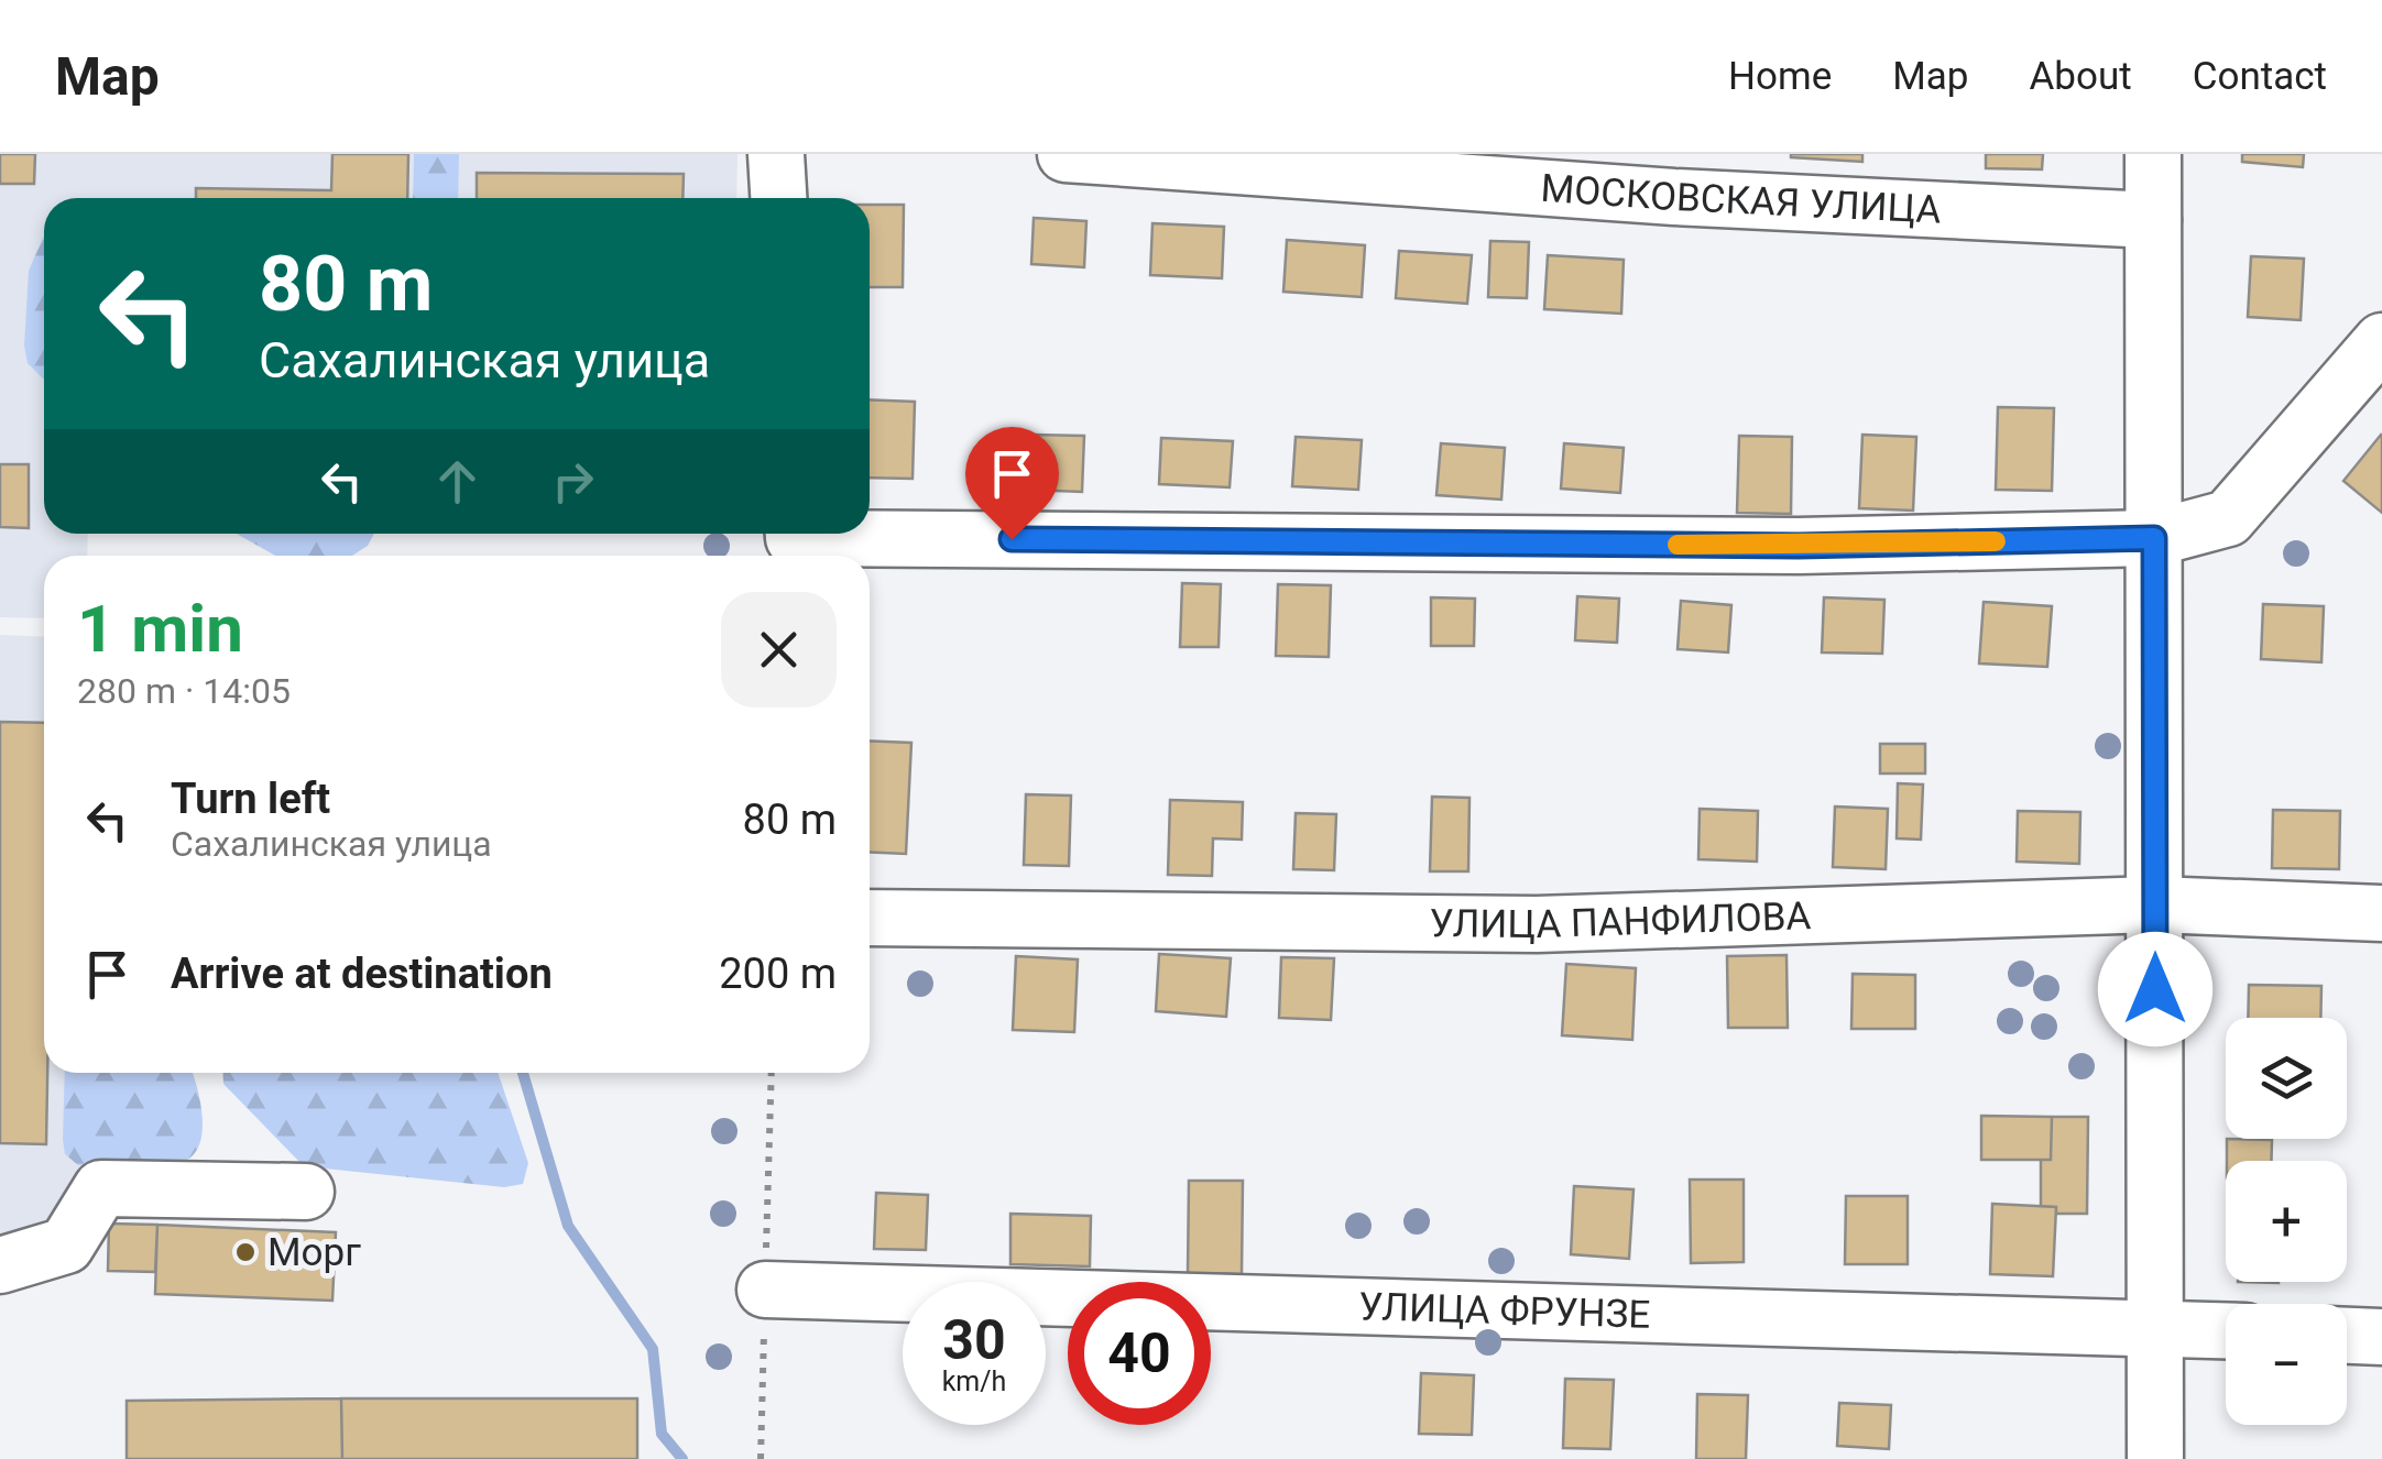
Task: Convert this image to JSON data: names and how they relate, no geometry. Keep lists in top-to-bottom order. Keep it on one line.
{"streets":{"street":["МОСКОВСКАЯ УЛИЦА","УЛИЦА ПАНФИЛОВА","УЛИЦА ФРУНЗЕ"]},"places":["Морг"],"page":{"header":"Map","nav":["Home","Map","About","Contact"],"turn":["80 m","Сахалинская улица"],"heading":["1 min","280 m · 14:05"],"list":[{"name":"Turn left","note":"Сахалинская улица","value":"80 m"},{"name":"Arrive at destination","value":"200 m"}],"map_buttons":["+","−"],"speed":"30 km/h","limit":"40"}}
